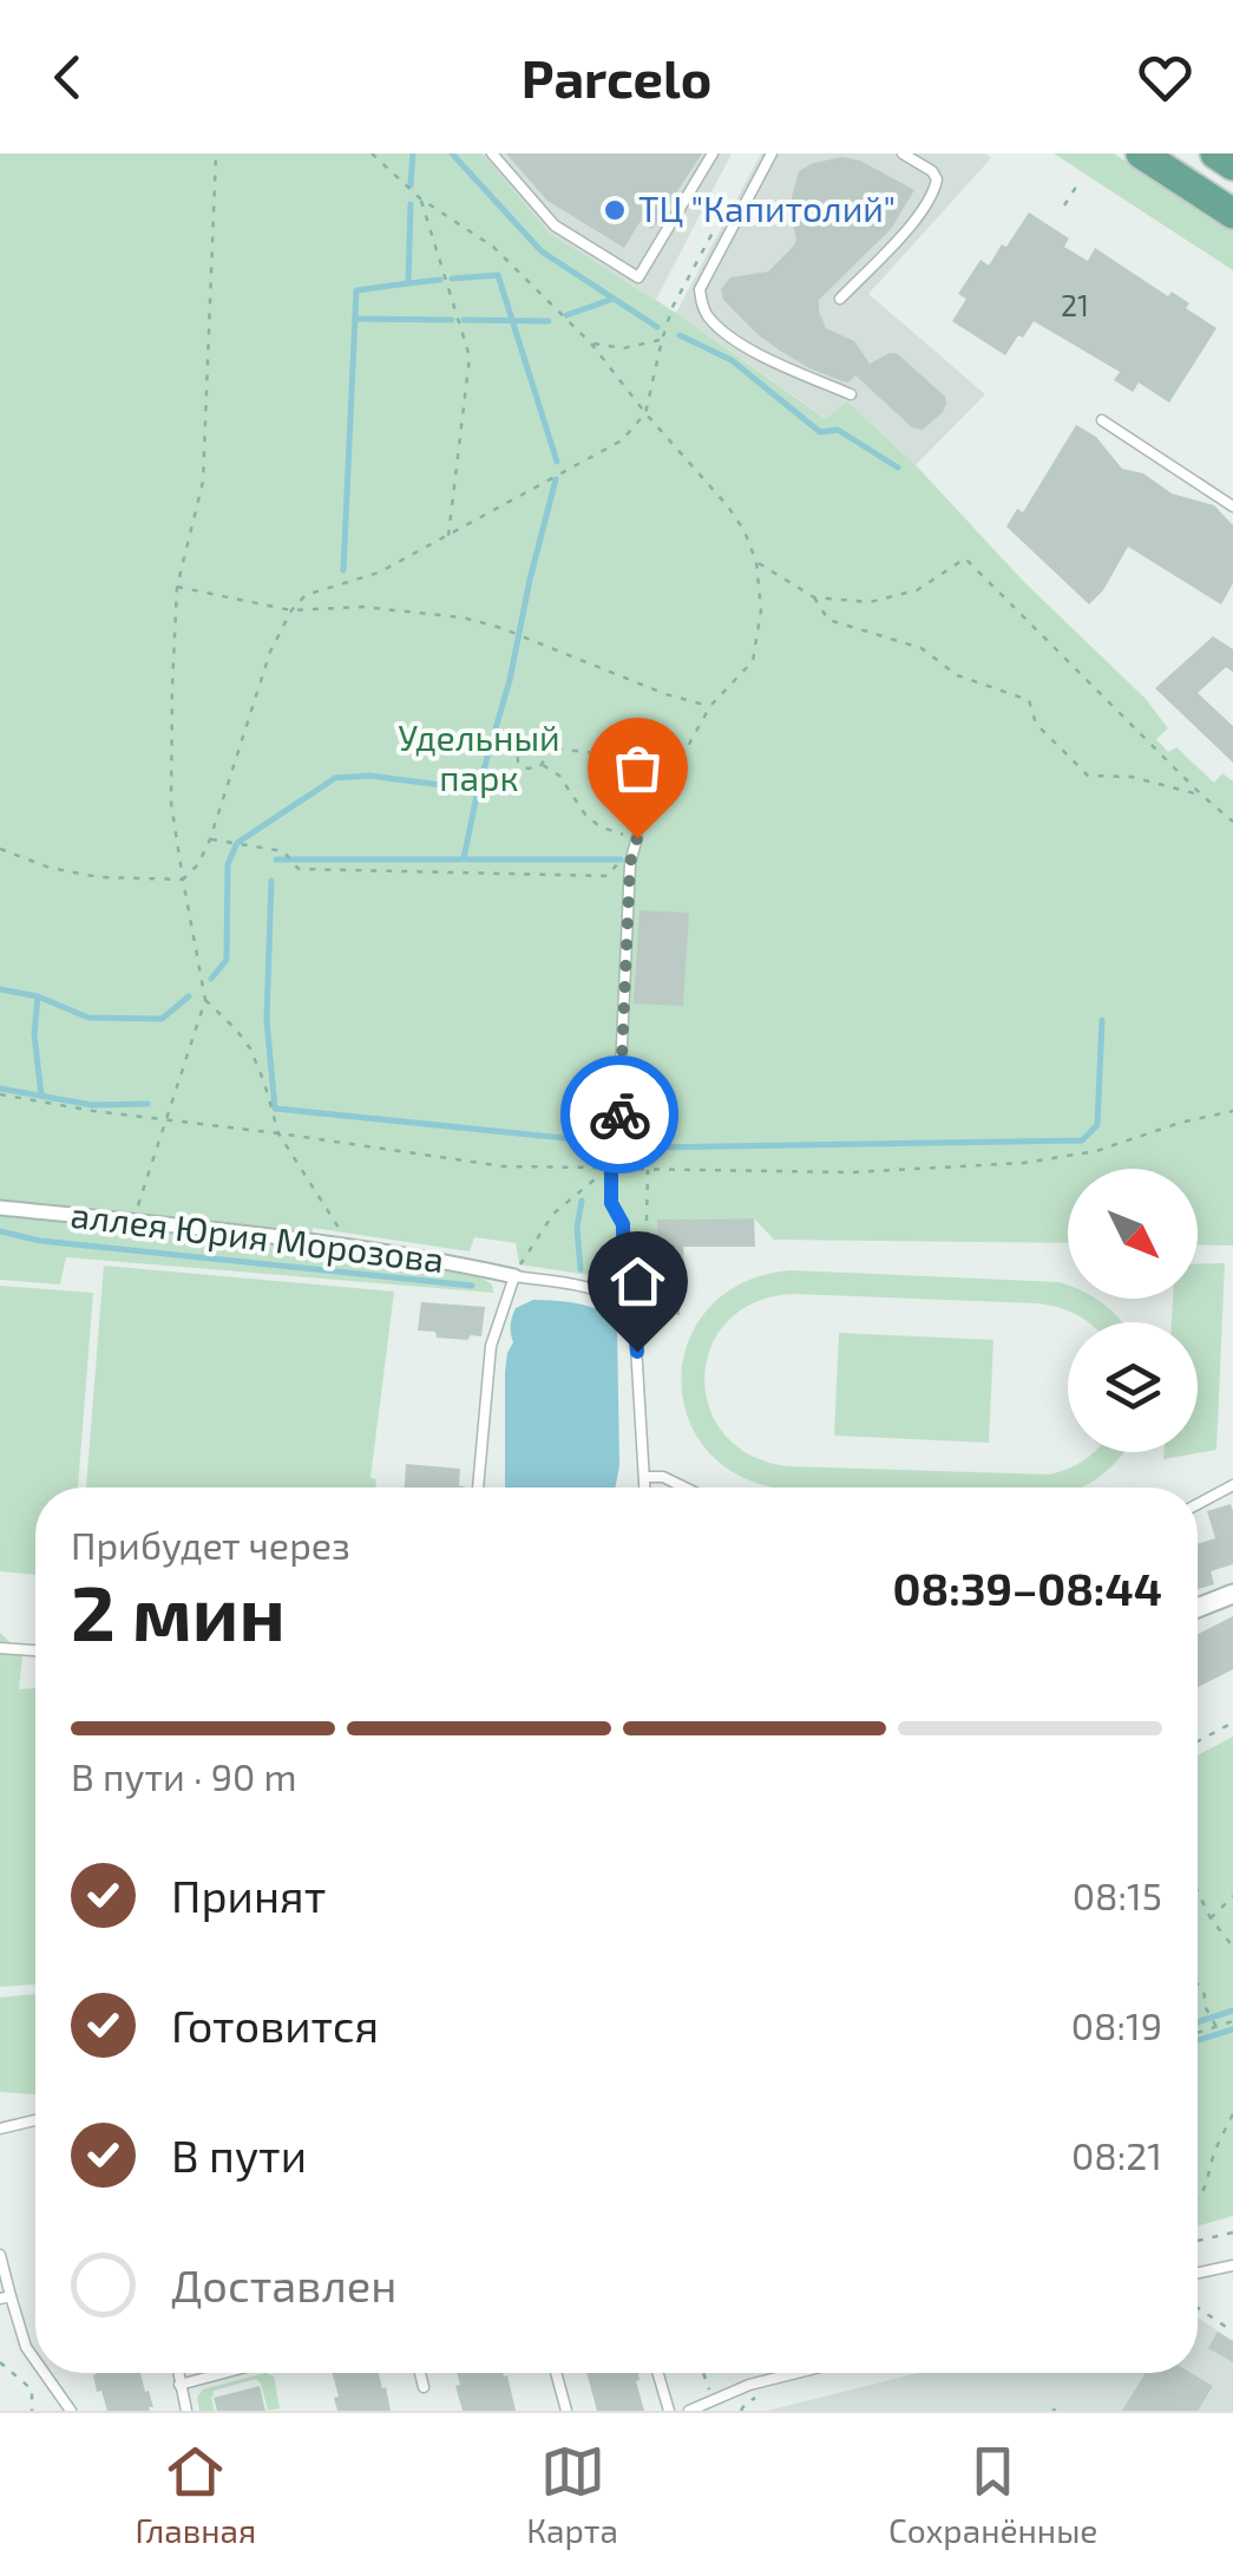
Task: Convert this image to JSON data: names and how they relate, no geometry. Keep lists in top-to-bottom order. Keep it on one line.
{"streets":{"street":["аллея Юрия Морозова"]},"parks":["Удельный парк"],"places":["ТЦ \"Капитолий\""],"house_numbers":["21"],"north":"bottom right","page":{"header":"Parcelo","heading":["2 мин","Прибудет через","08:39–08:44"],"bar":"В пути · 90 m","list":[["Принят","08:15"],["Готовится","08:19"],["В пути","08:21"],"Доставлен"],"tabs":["Главная","Карта","Сохранённые"]}}
